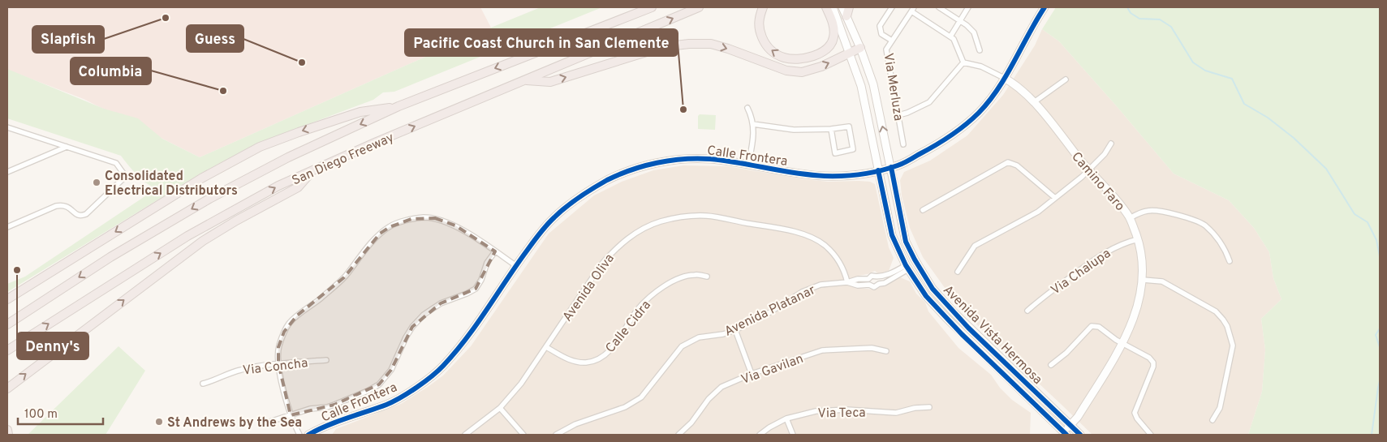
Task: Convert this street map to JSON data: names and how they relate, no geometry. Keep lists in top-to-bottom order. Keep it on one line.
{"streets":{"highway":["San Diego Freeway"],"street":["Via Merluza","Calle Frontera","Camino Faro","Via Chalupa","Avenida Oliva","Avenida Platanar","Calle Cidra","Avenida Vista Hermosa","Via Concha","Via Gavilan","Via Teca"]},"crossings":[["Calle Frontera","Camino Faro"],["Calle Frontera","Avenida Vista Hermosa"],["Camino Faro","Via Chalupa"],["Camino Faro","Avenida Vista Hermosa"],["Avenida Oliva","Avenida Platanar"],["Avenida Oliva","Calle Cidra"],["Avenida Platanar","Avenida Vista Hermosa"]],"places":["Slapfish","Guess","Columbia","Pacific Coast Church in San Clemente","Consolidated Electrical Distributors","Denny's","St Andrews by the Sea"],"scale_bar":"100 m"}
